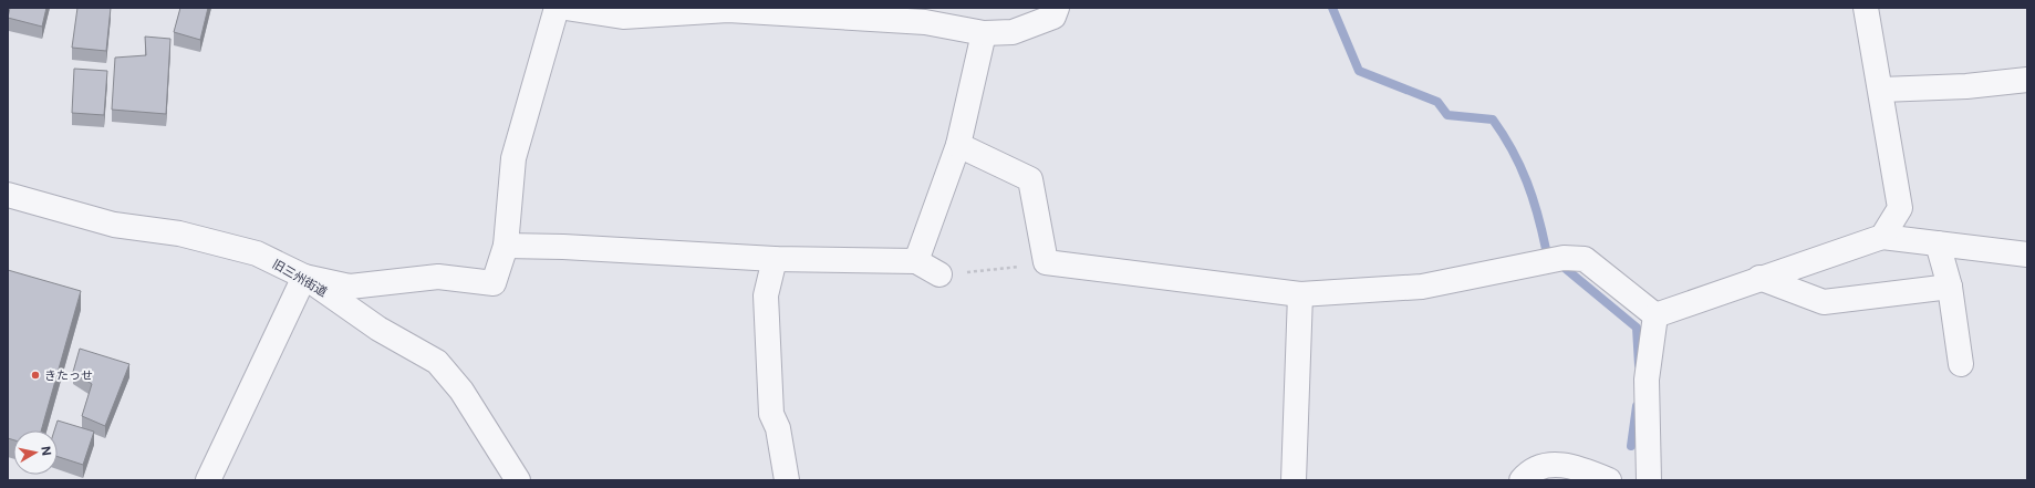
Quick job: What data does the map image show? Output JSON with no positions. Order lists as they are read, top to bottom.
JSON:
{
  "streets": {
    "street": ["旧三州街道"]
  },
  "places": ["きたっせ"],
  "north": "right"
}
